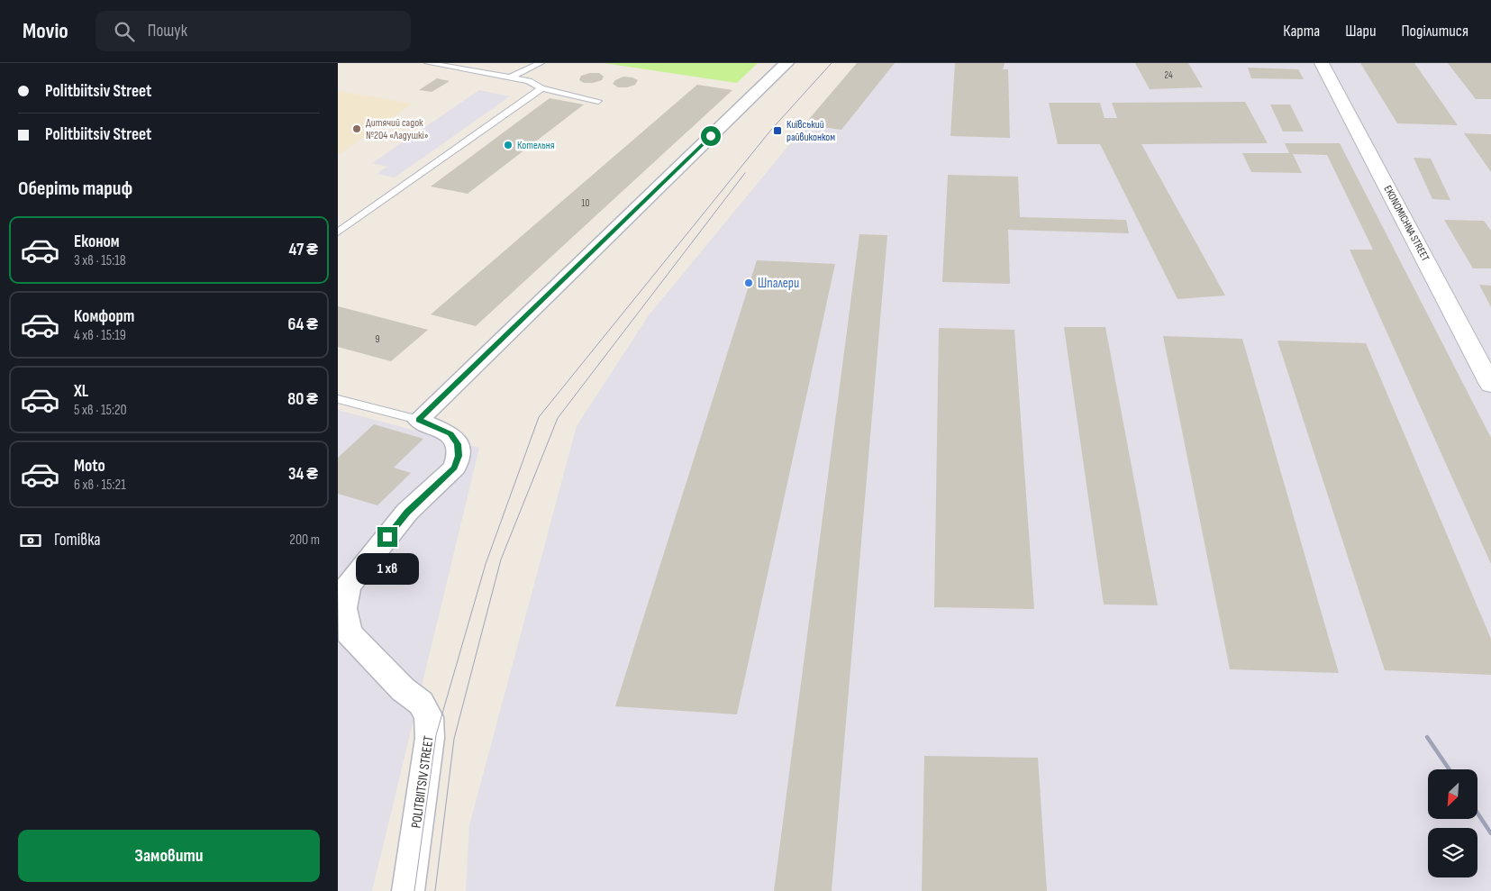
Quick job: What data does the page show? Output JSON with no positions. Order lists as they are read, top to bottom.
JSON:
{
  "streets": {
    "street": ["EKONOMICHNA STREET", "POLITBIITSIV STREET"]
  },
  "places": {
    "other": ["Дитячий садок №204 «Ладушкі»", "Котельня", "Шпалери"],
    "transit": ["Київський райвиконком"]
  },
  "house_numbers": ["24", "10", "9"],
  "north": "bottom left",
  "page": {
    "header": "Movio",
    "search": "Пошук",
    "nav": ["Карта", "Шари", "Поділитися"],
    "banner": ["Politbiitsiv Street", "Politbiitsiv Street"],
    "heading": "Оберіть тариф",
    "list": [
      {
        "name": "Економ",
        "note": "3 хв · 15:18",
        "value": "47 ₴"
      },
      {
        "name": "Комфорт",
        "note": "4 хв · 15:19",
        "value": "64 ₴"
      },
      {
        "name": "XL",
        "note": "5 хв · 15:20",
        "value": "80 ₴"
      },
      {
        "name": "Moto",
        "note": "6 хв · 15:21",
        "value": "34 ₴"
      }
    ],
    "pay": ["Готівка", "200 m"],
    "bubble": "1 хв",
    "buttons": "Замовити"
  }
}
